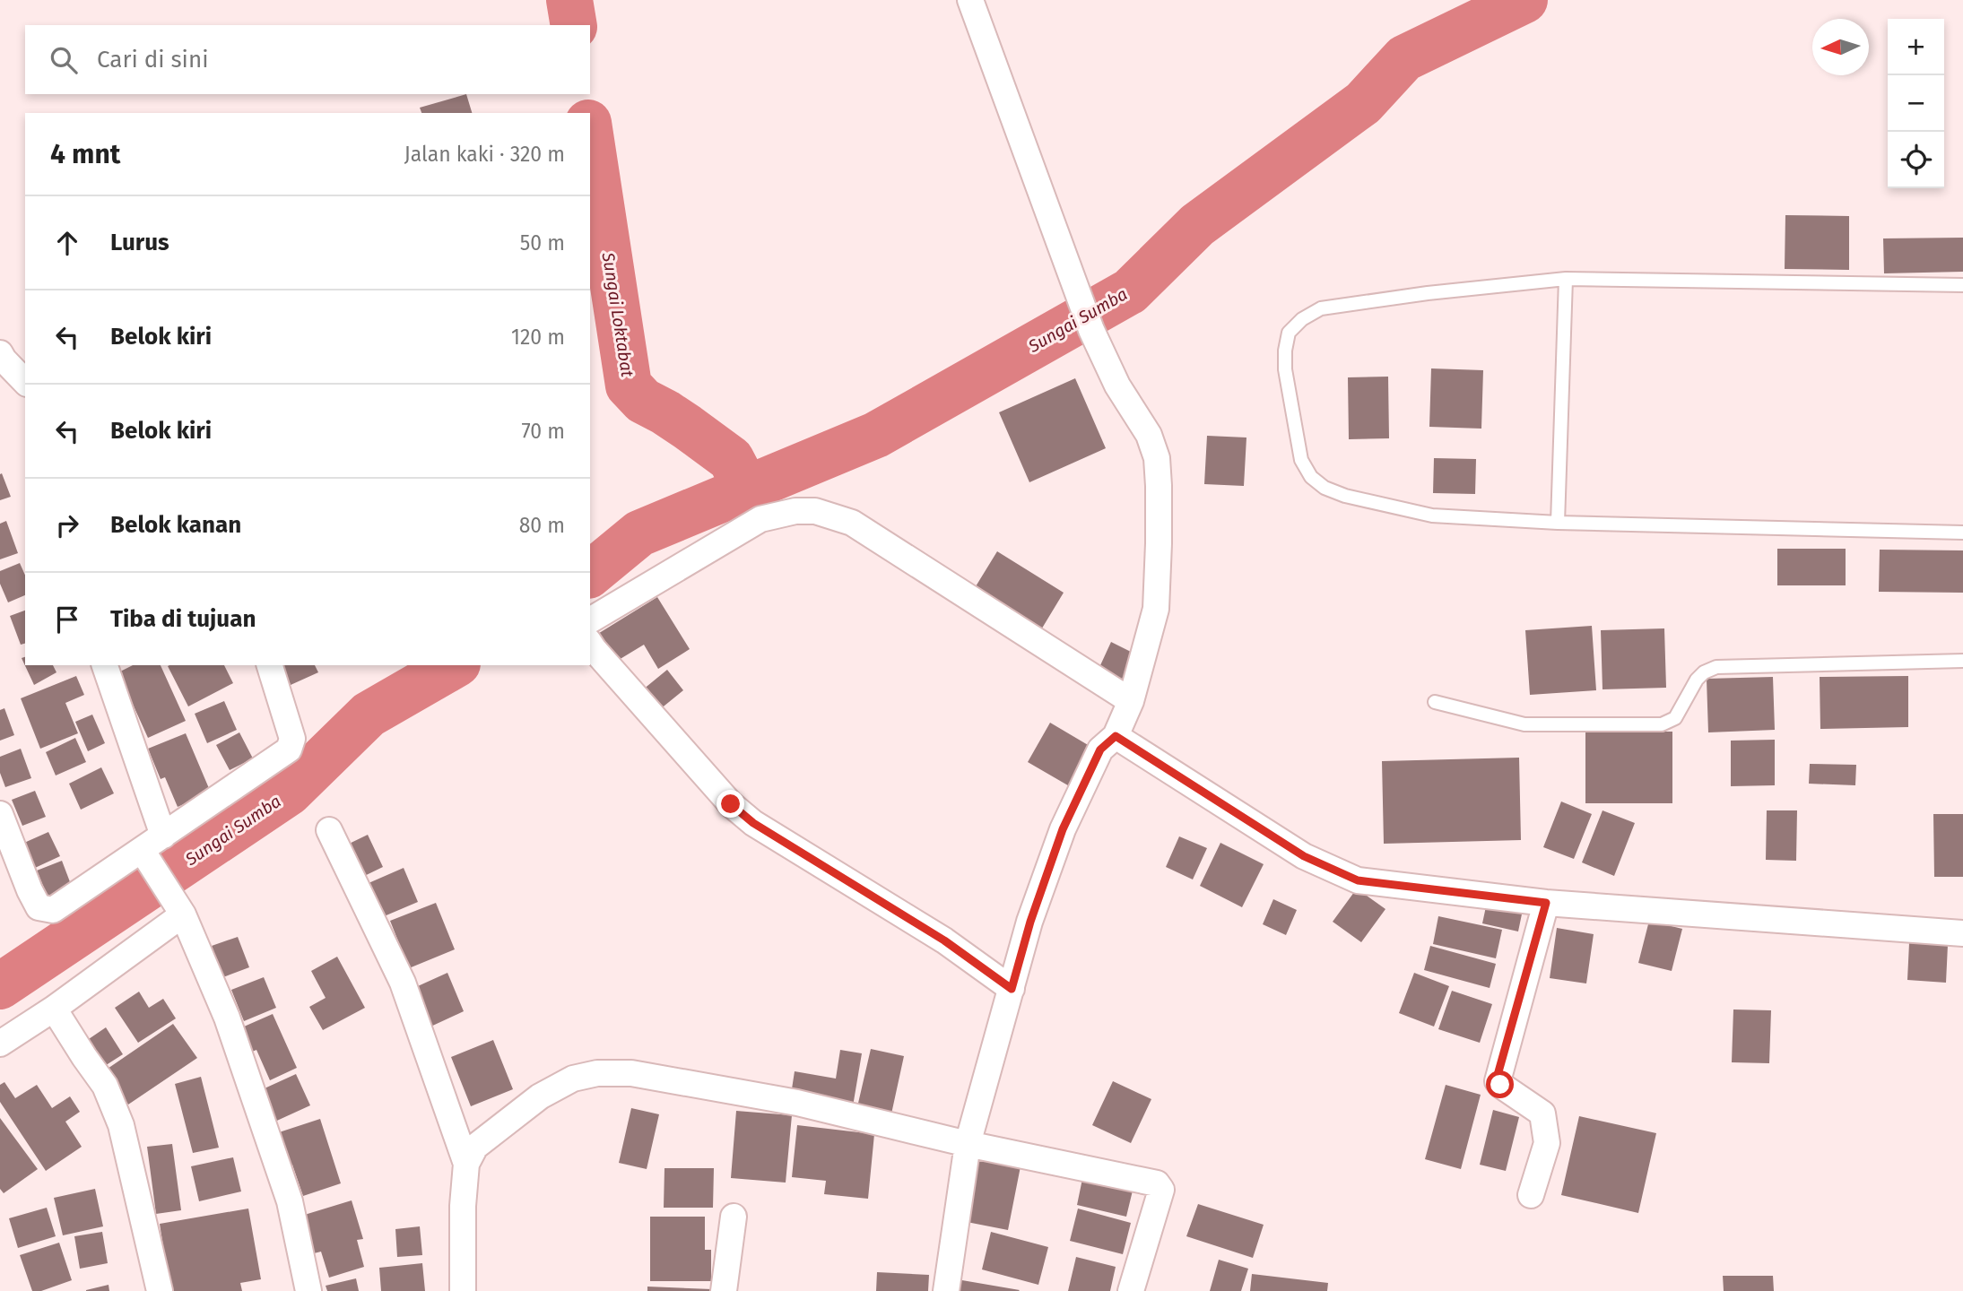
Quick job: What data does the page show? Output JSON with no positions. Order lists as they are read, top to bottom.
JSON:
{
  "water": ["Sungai Loktabat", "Sungai Sumba"],
  "north": "left",
  "page": {
    "map_buttons": ["+", "−"],
    "search": "Cari di sini",
    "heading": ["4 mnt", "Jalan kaki · 320 m"],
    "list": [
      ["Lurus", "50 m"],
      ["Belok kiri", "120 m"],
      ["Belok kiri", "70 m"],
      ["Belok kanan", "80 m"],
      "Tiba di tujuan"
    ]
  }
}
